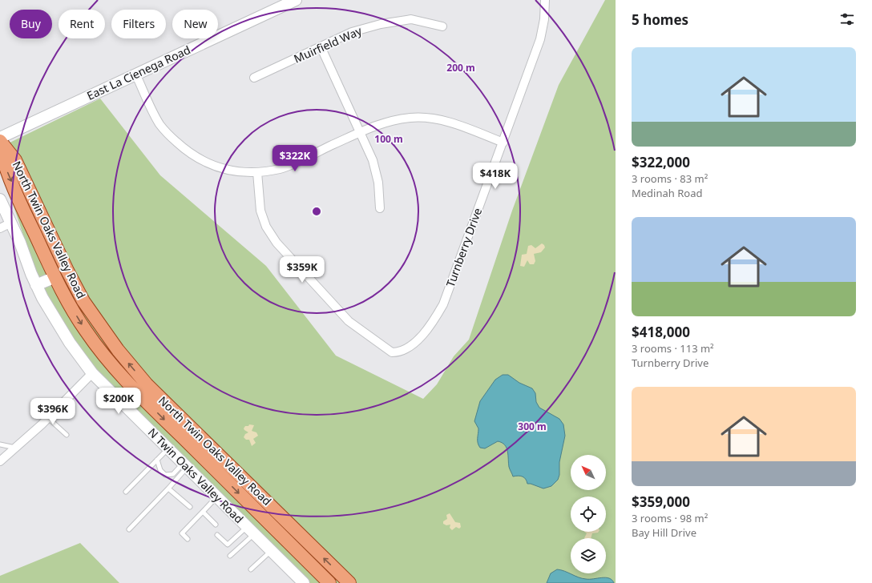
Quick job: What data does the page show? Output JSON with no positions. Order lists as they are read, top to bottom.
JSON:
{
  "streets": {
    "main road": ["North Twin Oaks Valley Road"],
    "street": [
      "Muirfield Way",
      "East La Cienega Road",
      "Turnberry Drive",
      "N Twin Oaks Valley Road"
    ]
  },
  "north": "top left",
  "page": {
    "heading": "5 homes",
    "chip": [
      "Buy",
      "Rent",
      "Filters",
      "New"
    ],
    "list": [
      {
        "name": "$322,000",
        "note": "3 rooms · 83 m² · Medinah Road"
      },
      {
        "name": "$418,000",
        "note": "3 rooms · 113 m² · Turnberry Drive"
      },
      {
        "name": "$359,000",
        "note": "3 rooms · 98 m² · Bay Hill Drive"
      }
    ],
    "price": [
      "$322K",
      "$418K",
      "$359K",
      "$200K",
      "$396K"
    ]
  },
  "rings": ["200 m", "100 m", "300 m"]
}
